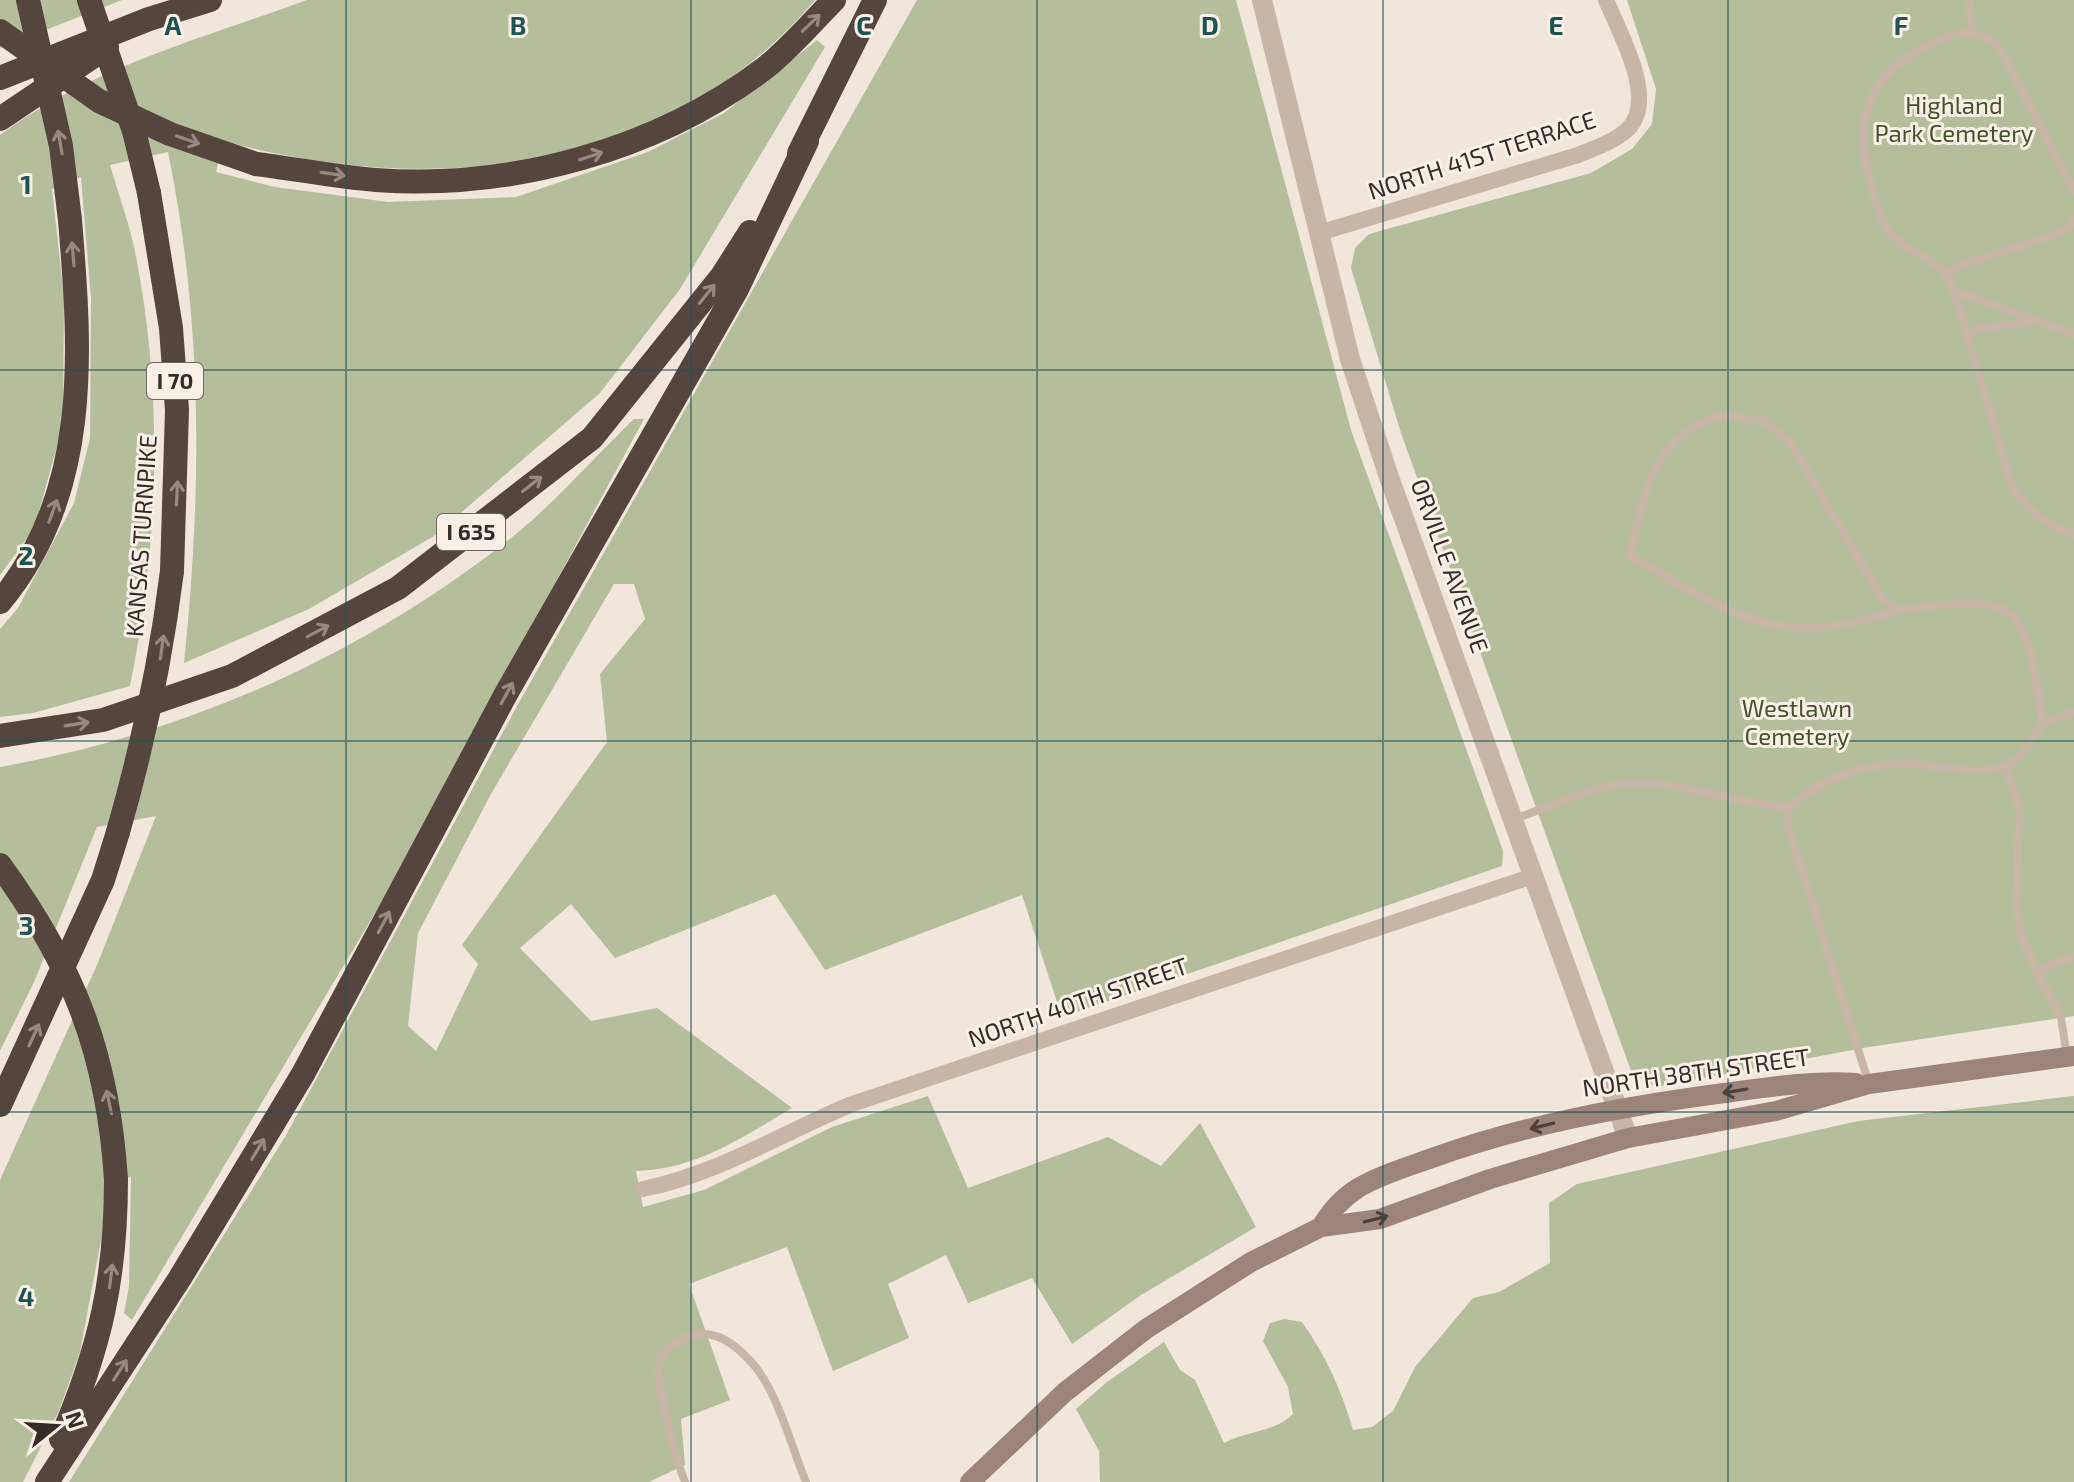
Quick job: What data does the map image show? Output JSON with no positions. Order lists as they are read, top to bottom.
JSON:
{
  "streets": {
    "highway": ["I 70", "I 635", "KANSAS TURNPIKE"],
    "main road": ["NORTH 38TH STREET"],
    "street": ["NORTH 41ST TERRACE", "ORVILLE AVENUE", "NORTH 40TH STREET"]
  },
  "crossings": [
    ["NORTH 41ST TERRACE", "ORVILLE AVENUE"],
    ["ORVILLE AVENUE", "NORTH 40TH STREET"],
    ["ORVILLE AVENUE", "NORTH 38TH STREET"]
  ],
  "parks": ["Highland Park Cemetery", "Westlawn Cemetery"],
  "north": "right",
  "grid": {
    "columns": [
      "A",
      "B",
      "C",
      "D",
      "E",
      "F"
    ],
    "rows": [
      "1",
      "2",
      "3",
      "4"
    ]
  }
}
